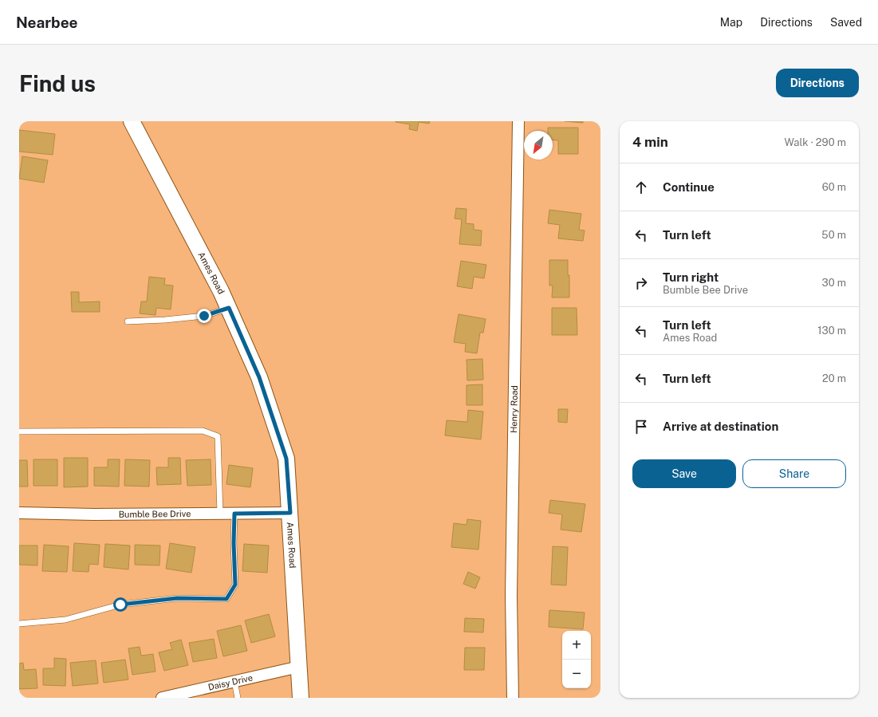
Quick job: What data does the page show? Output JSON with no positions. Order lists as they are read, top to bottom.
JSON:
{
  "streets": {
    "street": [
      "Ames Road",
      "Henry Road",
      "Bumble Bee Drive",
      "Daisy Drive"
    ]
  },
  "crossings": [
    ["Ames Road", "Bumble Bee Drive"],
    ["Ames Road", "Daisy Drive"]
  ],
  "north": "bottom left",
  "page": {
    "header": "Nearbee",
    "nav": ["Map", "Directions", "Saved"],
    "buttons": [
      "Directions",
      ["Save", "Share"]
    ],
    "title": "Find us",
    "heading": ["4 min", "Walk · 290 m"],
    "list": [
      ["Continue", "60 m"],
      ["Turn left", "50 m"],
      ["Turn right", "Bumble Bee Drive", "30 m"],
      ["Turn left", "Ames Road", "130 m"],
      ["Turn left", "20 m"],
      "Arrive at destination"
    ],
    "map_buttons": ["+", "−"]
  }
}
